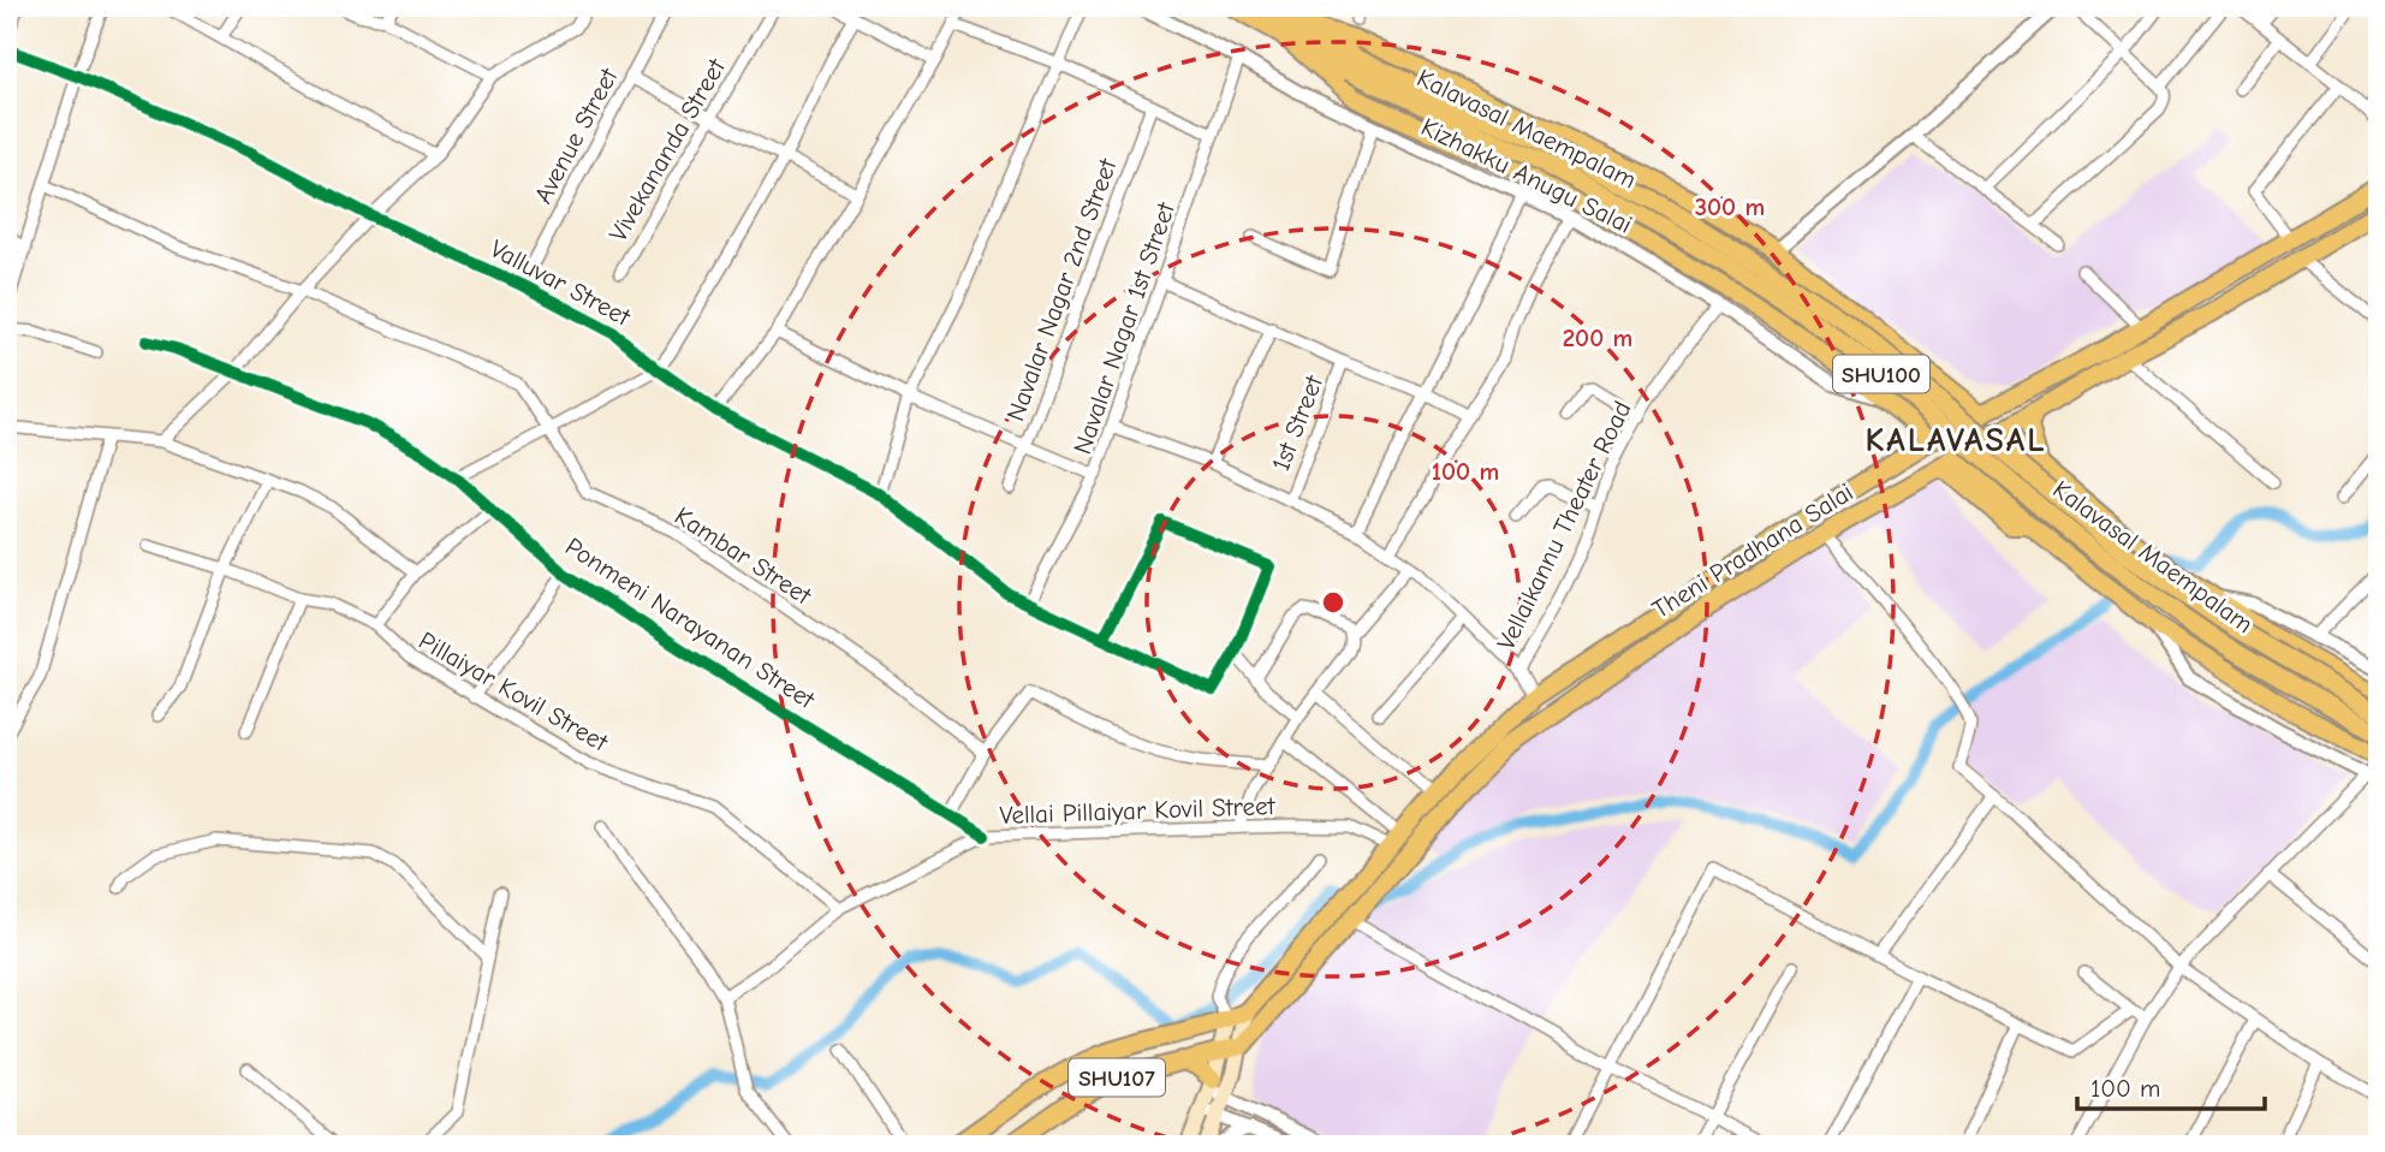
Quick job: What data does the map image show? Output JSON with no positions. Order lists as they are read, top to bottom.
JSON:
{
  "streets": {
    "main road": [
      "Kalavasal Maempalam",
      "SHU100",
      "Theni Pradhana Salai",
      "SHU107"
    ],
    "street": [
      "Avenue Street",
      "Vivekananda Street",
      "Kizhakku Anugu Salai",
      "Valluvar Street",
      "Navalar Nagar 2nd Street",
      "Navalar Nagar 1st Street",
      "1st Street",
      "Vellaikannu Theater Road",
      "Kambar Street",
      "Ponmeni Narayanan Street",
      "Pillaiyar Kovil Street",
      "Vellai Pillaiyar Kovil Street"
    ]
  },
  "crossings": [
    ["Kalavasal Maempalam", "SHU100"],
    ["Avenue Street", "Valluvar Street"],
    ["Kizhakku Anugu Salai", "Navalar Nagar 1st Street"],
    ["Kizhakku Anugu Salai", "Vellaikannu Theater Road"],
    ["Valluvar Street", "Navalar Nagar 1st Street"],
    ["Navalar Nagar 1st Street", "Vellaikannu Theater Road"],
    ["1st Street", "Vellaikannu Theater Road"],
    ["Theni Pradhana Salai", "Vellai Pillaiyar Kovil Street"],
    ["Theni Pradhana Salai", "SHU107"],
    ["Ponmeni Narayanan Street", "Vellai Pillaiyar Kovil Street"],
    ["Pillaiyar Kovil Street", "Vellai Pillaiyar Kovil Street"]
  ],
  "districts": ["KALAVASAL"],
  "scale_bar": "100 m",
  "rings": ["300 m", "200 m", "100 m"]
}
